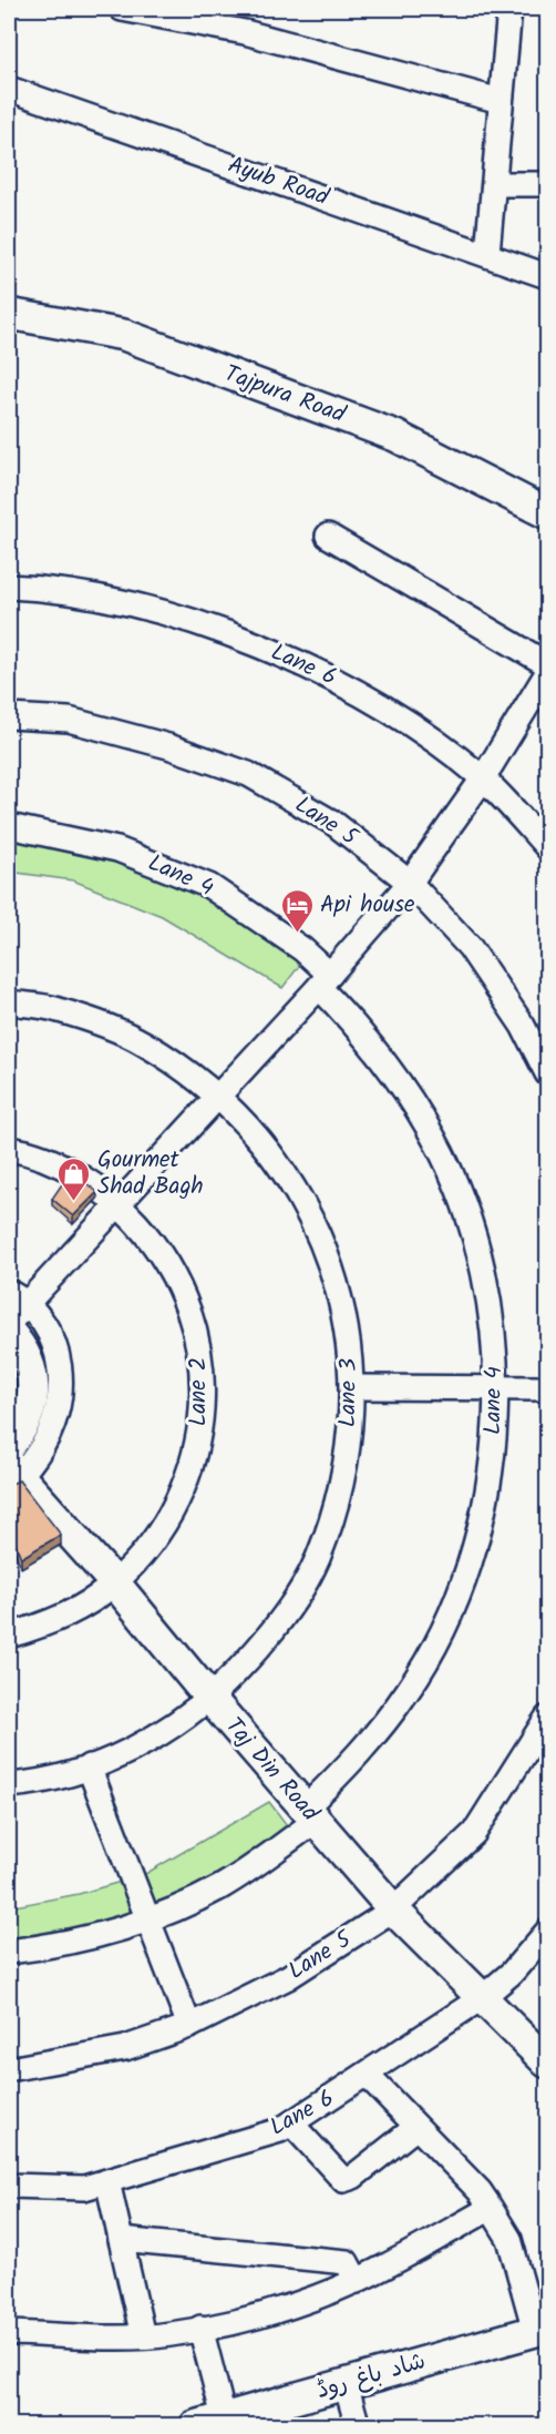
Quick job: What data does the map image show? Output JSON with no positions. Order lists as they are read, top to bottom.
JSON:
{
  "streets": {
    "main road": ["Tajpura Road", "Taj Din Road", "شاد باغ روڈ"],
    "street": [
      "Ayub Road",
      "Lane 6",
      "Lane 5",
      "Lane 4",
      "Lane 2",
      "Lane 3"
    ]
  },
  "crossings": [
    ["Lane 6", "Taj Din Road"],
    ["Lane 5", "Taj Din Road"],
    ["Lane 4", "Taj Din Road"],
    ["Lane 2", "Taj Din Road"],
    ["Lane 3", "Taj Din Road"]
  ],
  "places": {
    "hotel": ["Api house"],
    "shop": ["Gourmet Shad Bagh"]
  }
}
